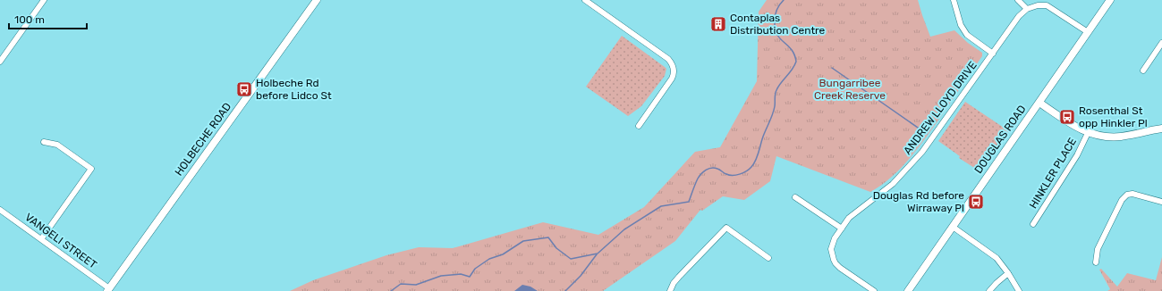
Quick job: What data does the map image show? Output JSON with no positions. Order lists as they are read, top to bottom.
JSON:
{
  "streets": {
    "street": [
      "ANDREW LLOYD DRIVE",
      "HOLBECHE ROAD",
      "DOUGLAS ROAD",
      "HINKLER PLACE",
      "VANGELI STREET"
    ]
  },
  "crossings": [
    ["HOLBECHE ROAD", "VANGELI STREET"]
  ],
  "parks": ["Bungarribee Creek Reserve"],
  "places": {
    "building": ["Contaplas Distribution Centre"],
    "bus stop": ["Holbeche Rd before Lidco St", "Rosenthal St opp Hinkler Pl", "Douglas Rd before Wirraway Pl"]
  },
  "scale_bar": "100 m"
}
